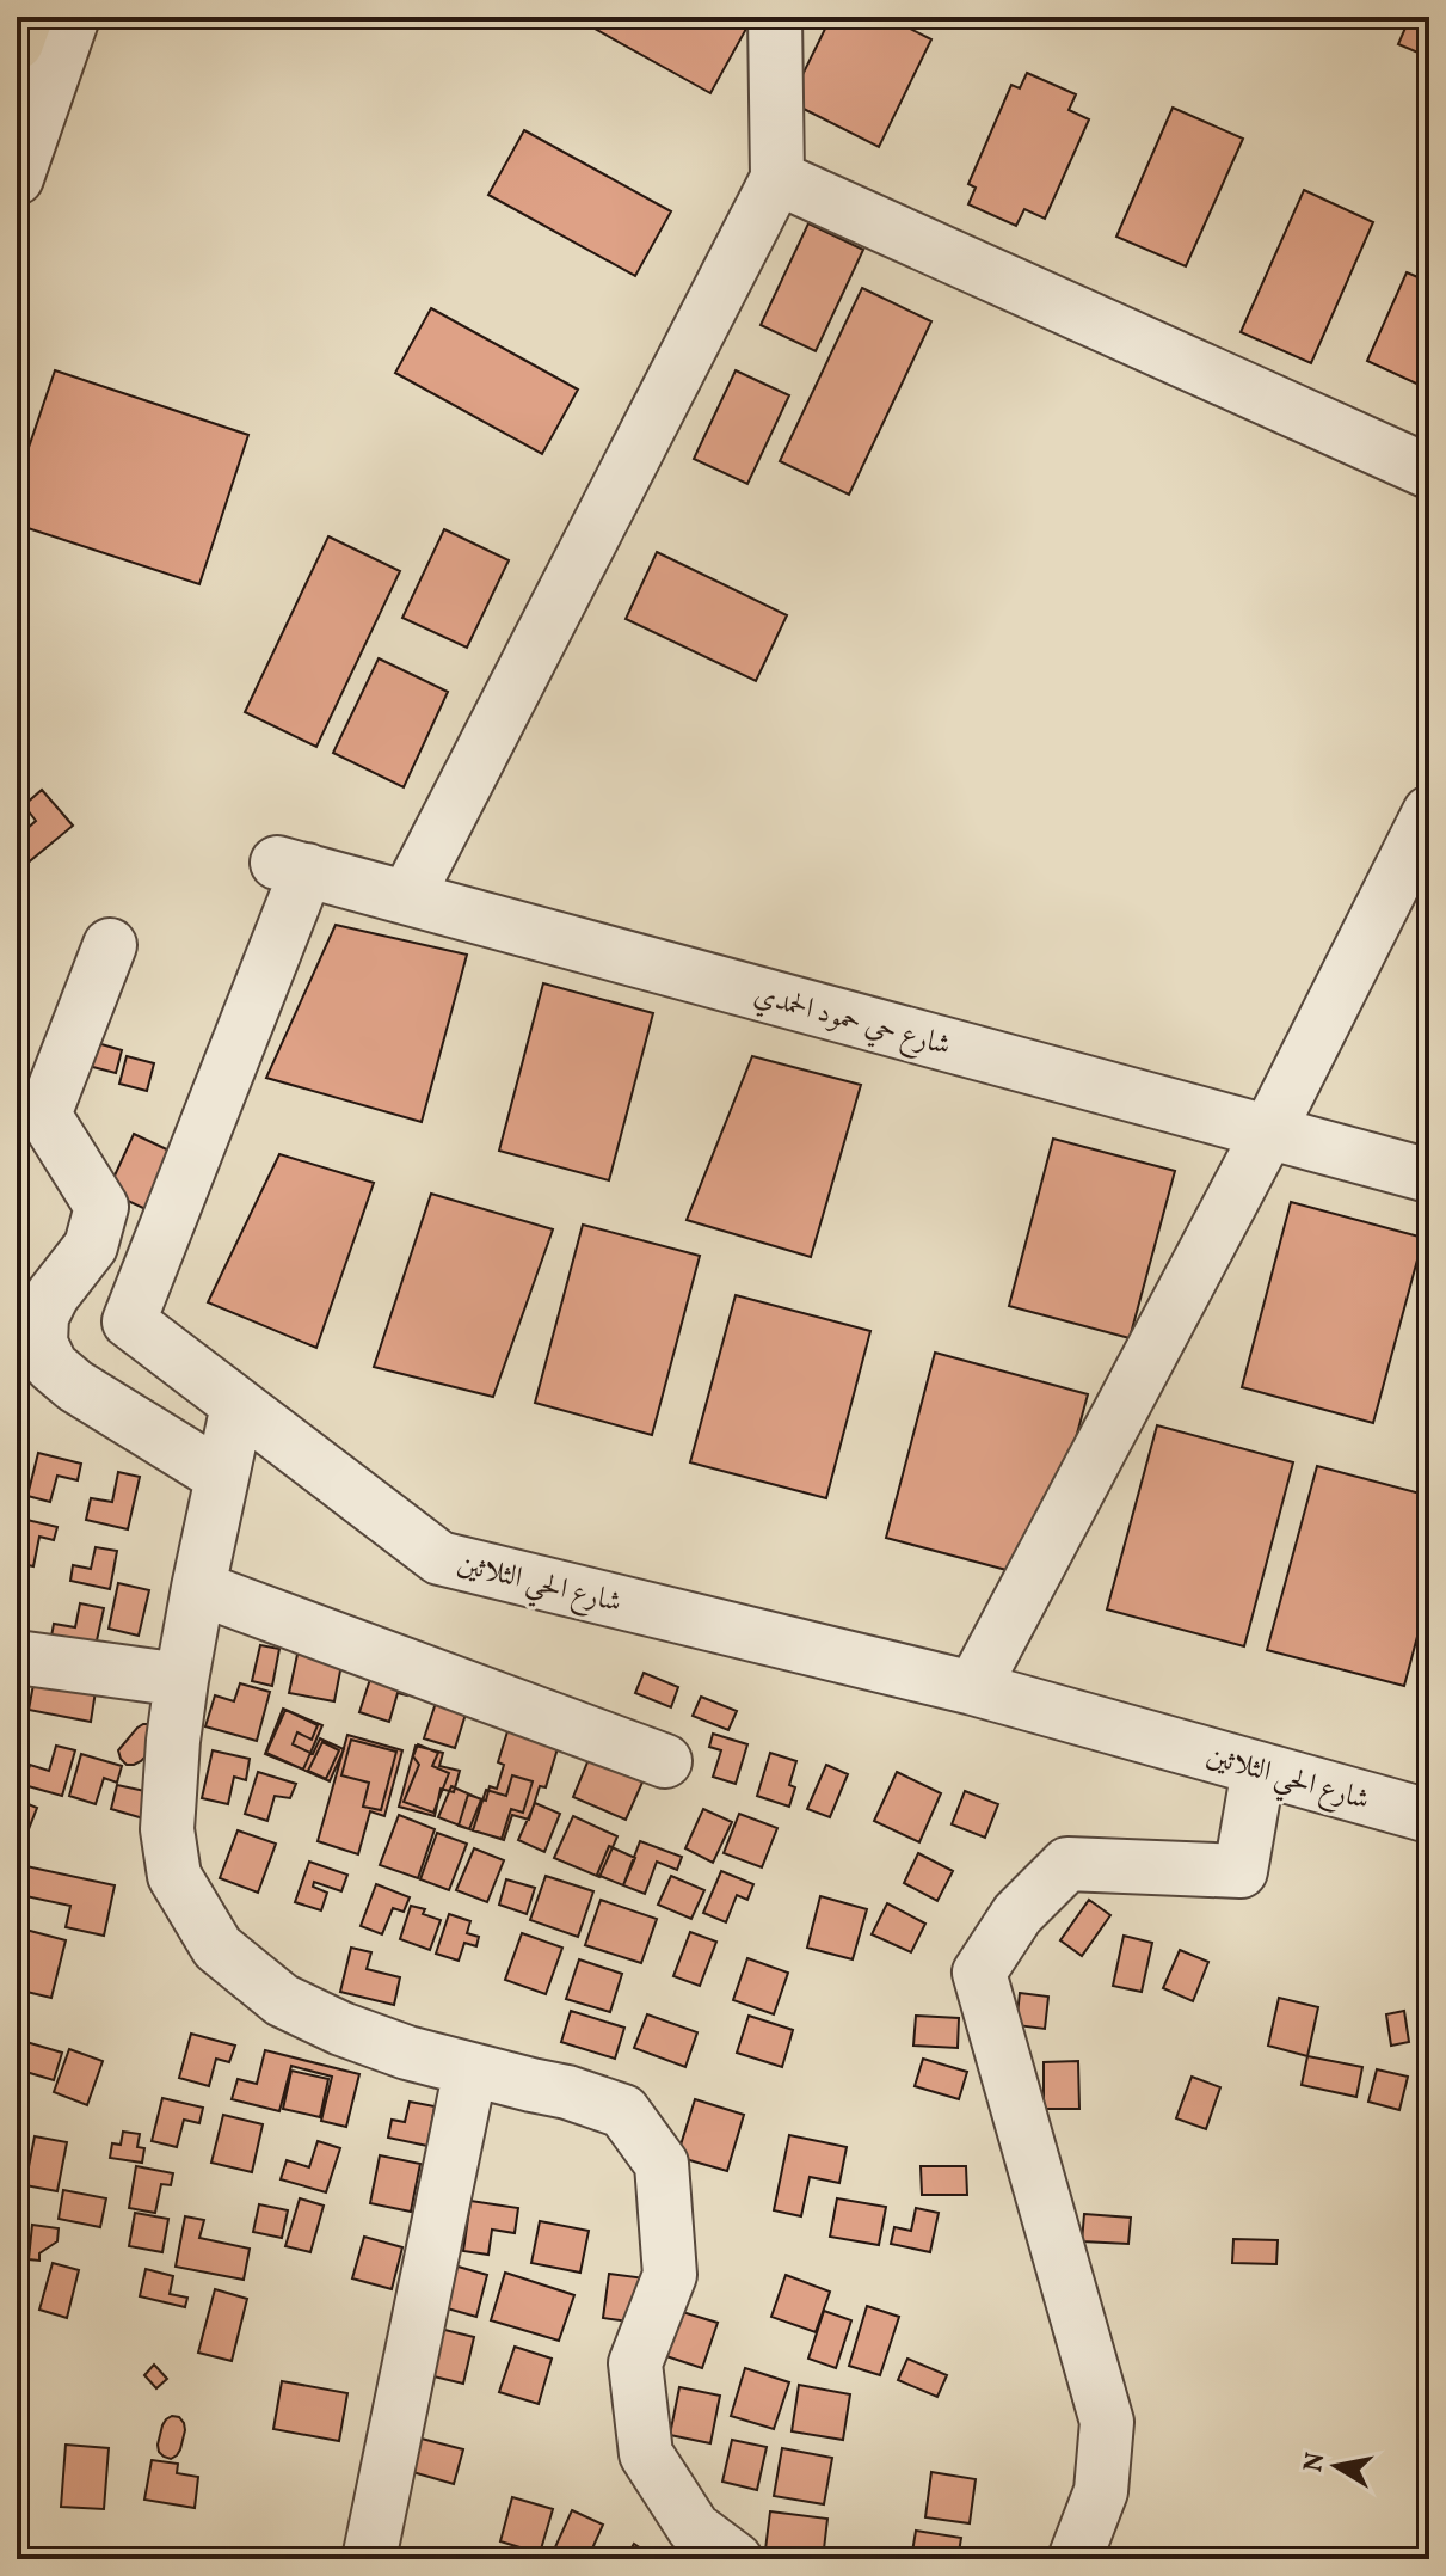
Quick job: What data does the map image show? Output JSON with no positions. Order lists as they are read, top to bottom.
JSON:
{
  "streets": {
    "street": ["شارع حي حمود الحمدي", "شارع الحي الثلاثين"]
  },
  "crossings": [
    ["شارع حي حمود الحمدي", "شارع الحي الثلاثين"]
  ],
  "north": "left"
}
